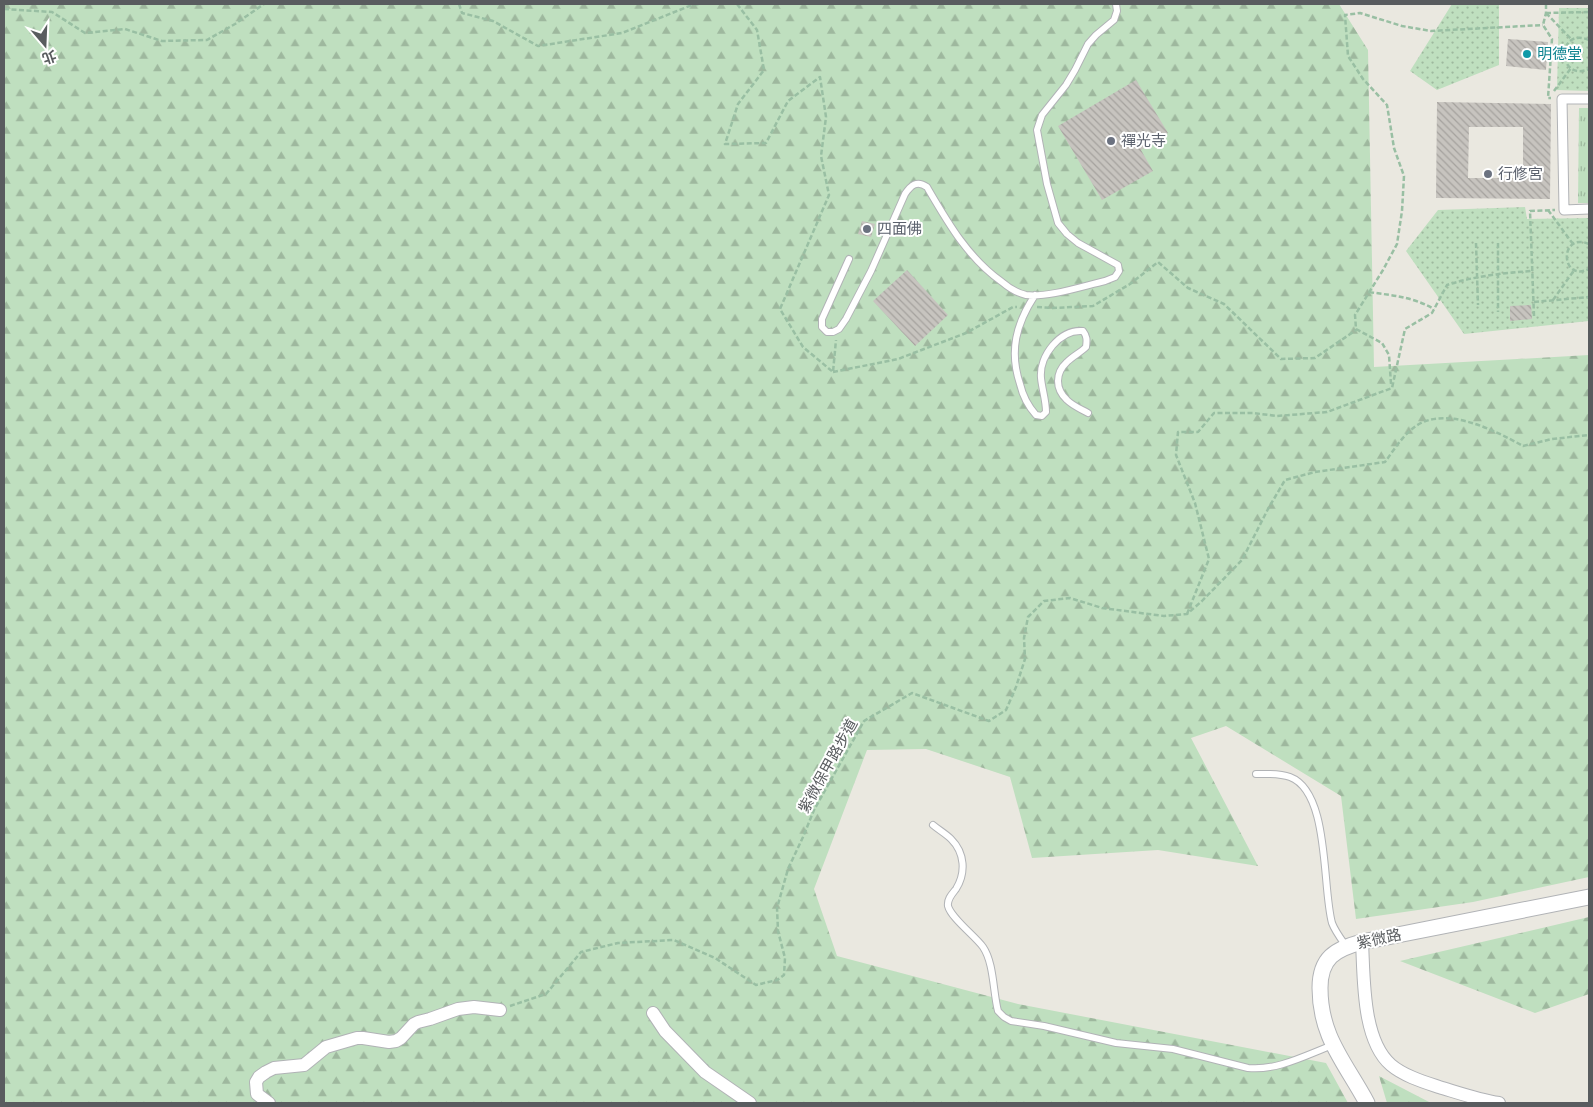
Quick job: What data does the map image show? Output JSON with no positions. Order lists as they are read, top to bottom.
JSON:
{
  "streets": {
    "street": ["紫微路"],
    "path": ["紫微保甲路步道"]
  },
  "places": [
    "明德堂",
    "禪光寺",
    "行修宮",
    "四面佛"
  ],
  "north": "bottom"
}
